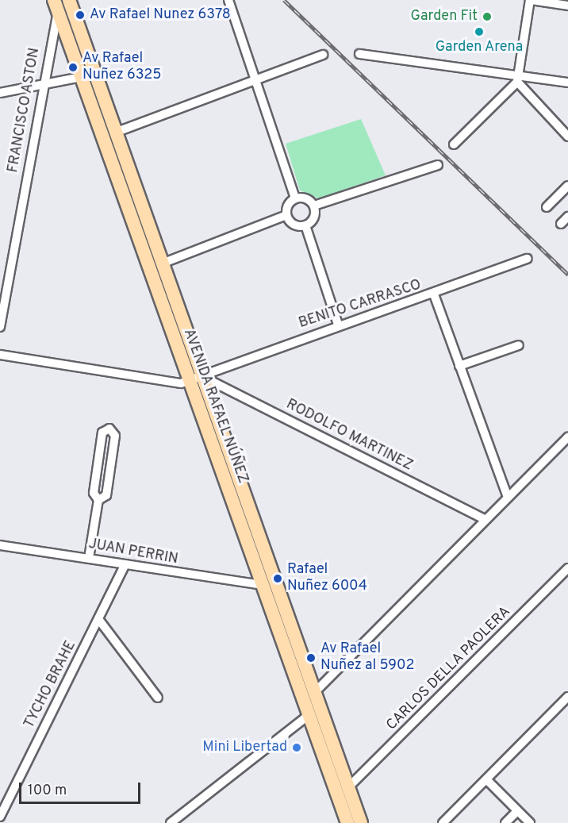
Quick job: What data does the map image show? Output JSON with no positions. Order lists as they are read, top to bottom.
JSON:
{
  "streets": {
    "main road": ["AVENIDA RAFAEL NÚÑEZ"],
    "street": [
      "FRANCISCO ASTON",
      "BENITO CARRASCO",
      "RODOLFO MARTINEZ",
      "JUAN PERRIN",
      "CARLOS DELLA PAOLERA",
      "TYCHO BRAHE"
    ]
  },
  "crossings": [
    ["FRANCISCO ASTON", "AVENIDA RAFAEL NÚÑEZ"],
    ["BENITO CARRASCO", "AVENIDA RAFAEL NÚÑEZ"],
    ["BENITO CARRASCO", "RODOLFO MARTINEZ"],
    ["AVENIDA RAFAEL NÚÑEZ", "RODOLFO MARTINEZ"],
    ["AVENIDA RAFAEL NÚÑEZ", "JUAN PERRIN"],
    ["AVENIDA RAFAEL NÚÑEZ", "CARLOS DELLA PAOLERA"],
    ["JUAN PERRIN", "TYCHO BRAHE"]
  ],
  "places": [
    "Av Rafael Nunez 6378",
    "Garden Fit",
    "Garden Arena",
    "Av Rafael Nuñez 6325",
    "Rafael Nuñez 6004",
    "Av Rafael Nuñez al 5902",
    "Mini Libertad"
  ],
  "scale_bar": "100 m"
}
